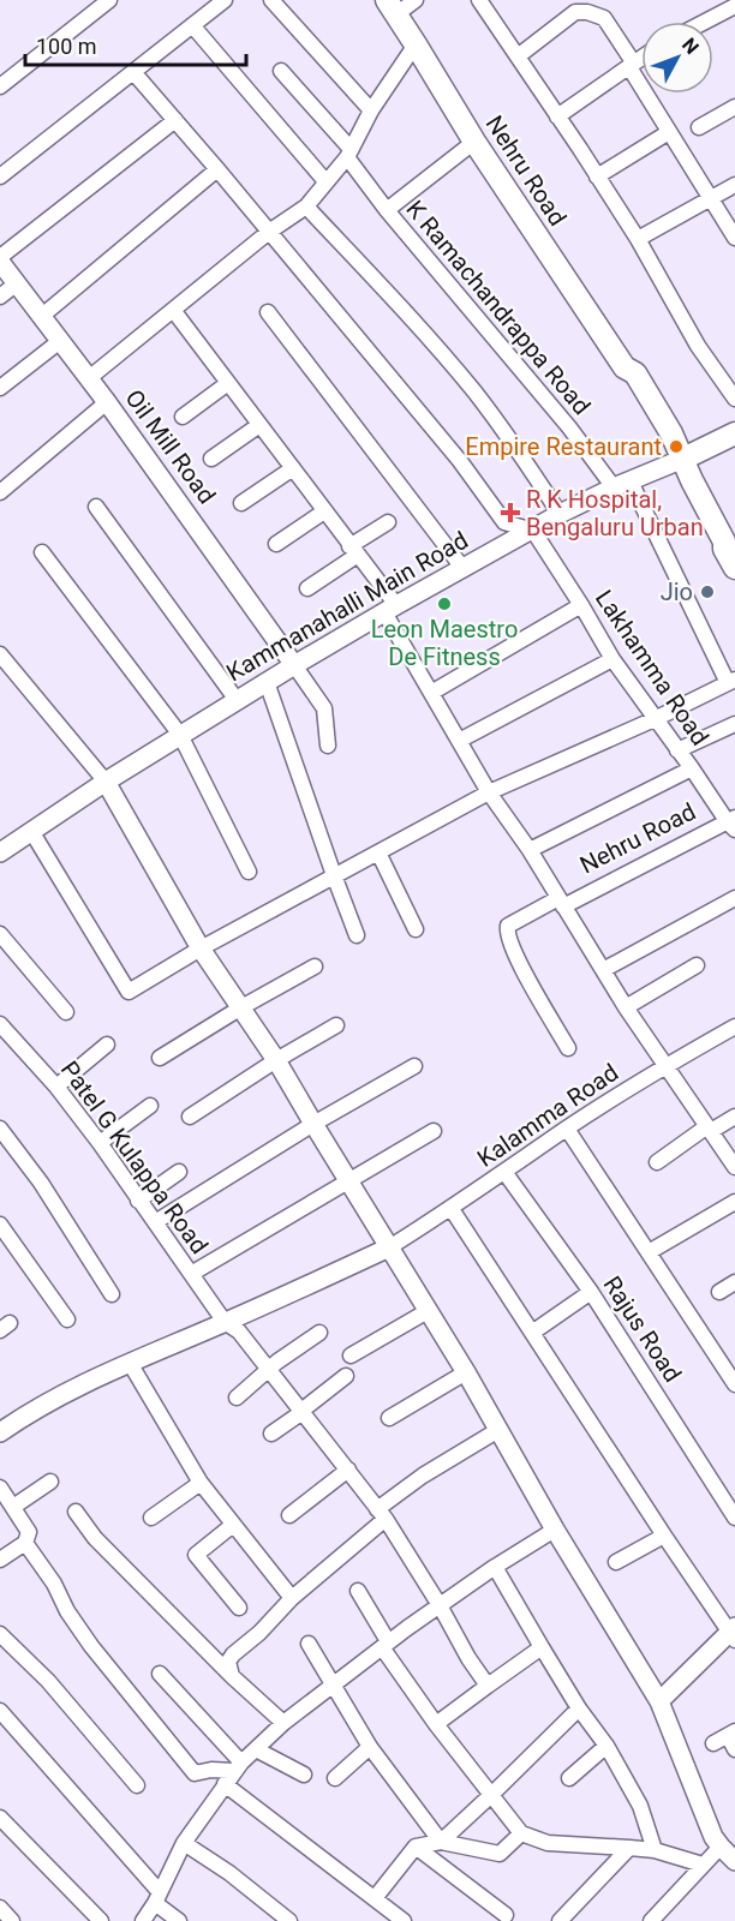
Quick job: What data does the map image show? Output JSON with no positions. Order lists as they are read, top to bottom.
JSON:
{
  "streets": {
    "main road": ["Nehru Road", "Kammanahalli Main Road"],
    "street": [
      "K Ramachandrappa Road",
      "Oil Mill Road",
      "Lakhamma Road",
      "Kalamma Road",
      "Patel G Kulappa Road",
      "Rajus Road"
    ]
  },
  "crossings": [
    ["Nehru Road", "Kammanahalli Main Road"],
    ["Nehru Road", "Lakhamma Road"],
    ["K Ramachandrappa Road", "Kammanahalli Main Road"],
    ["Oil Mill Road", "Kammanahalli Main Road"],
    ["Kammanahalli Main Road", "Lakhamma Road"],
    ["Kalamma Road", "Rajus Road"]
  ],
  "places": {
    "other": ["Empire Restaurant", "Jio", "Leon Maestro De Fitness"],
    "health": ["R K Hospital, Bengaluru Urban"]
  },
  "scale_bar": "100 m",
  "north": "top right"
}
